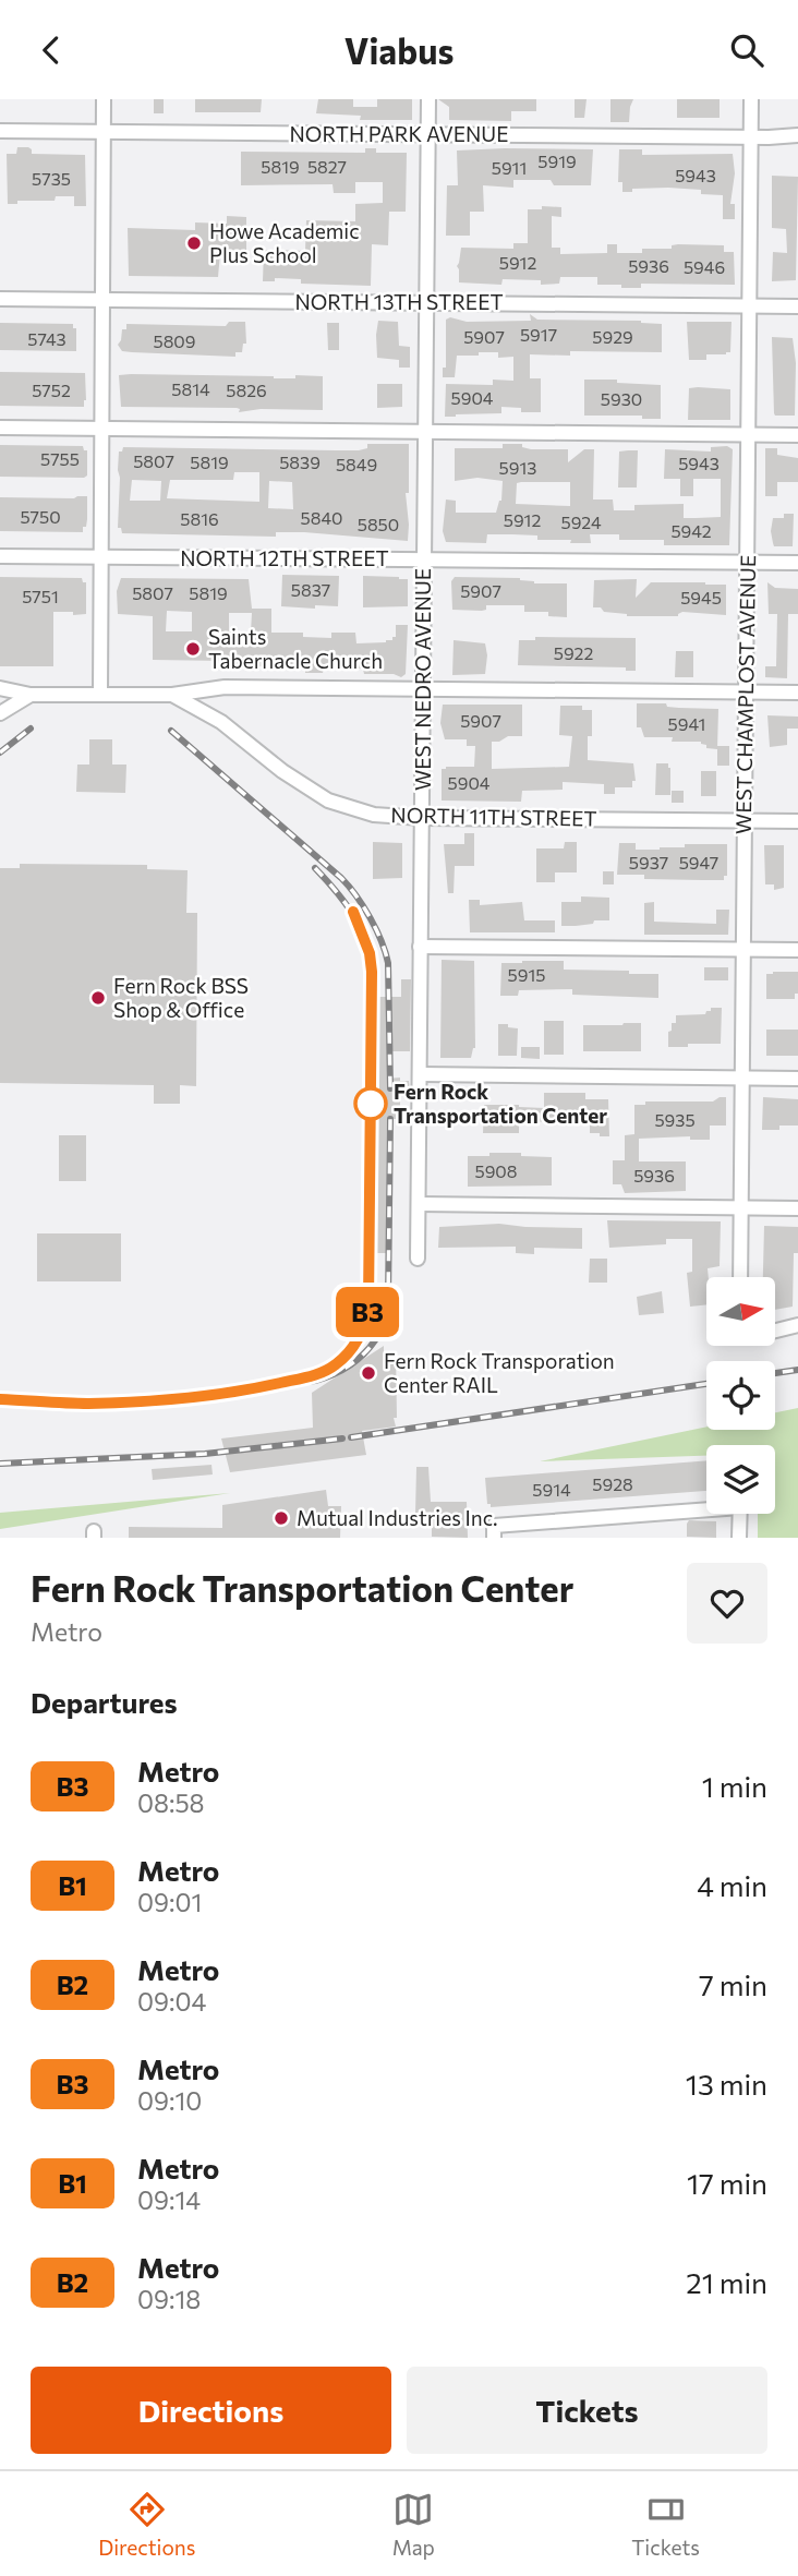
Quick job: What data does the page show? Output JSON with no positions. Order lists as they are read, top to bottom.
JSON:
{
  "streets": {
    "street": [
      "NORTH PARK AVENUE",
      "NORTH 13TH STREET",
      "NORTH 12TH STREET",
      "WEST NEDRO AVENUE",
      "WEST CHAMPLOST AVENUE",
      "NORTH 11TH STREET"
    ]
  },
  "crossings": [
    ["NORTH PARK AVENUE", "WEST NEDRO AVENUE"],
    ["NORTH PARK AVENUE", "WEST CHAMPLOST AVENUE"],
    ["NORTH 13TH STREET", "WEST NEDRO AVENUE"],
    ["NORTH 13TH STREET", "WEST CHAMPLOST AVENUE"],
    ["NORTH 12TH STREET", "WEST NEDRO AVENUE"],
    ["NORTH 12TH STREET", "WEST CHAMPLOST AVENUE"],
    ["WEST NEDRO AVENUE", "NORTH 11TH STREET"],
    ["WEST CHAMPLOST AVENUE", "NORTH 11TH STREET"]
  ],
  "places": [
    "Howe Academic Plus School",
    "Saints Tabernacle Church",
    "Fern Rock BSS Shop & Office",
    "Fern Rock Transportation Center",
    "Fern Rock Transporation Center RAIL",
    "Mutual Industries Inc."
  ],
  "lines": ["metro line B3"],
  "house_numbers": [
    "5919",
    "5819",
    "5827",
    "5911",
    "5943",
    "5735",
    "5912",
    "5936",
    "5946",
    "5917",
    "5907",
    "5929",
    "5743",
    "5809",
    "5814",
    "5752",
    "5826",
    "5904",
    "5930",
    "5755",
    "5807",
    "5819",
    "5839",
    "5943",
    "5849",
    "5913",
    "5750",
    "5840",
    "5816",
    "5912",
    "5924",
    "5850",
    "5942",
    "5837",
    "5907",
    "5807",
    "5819",
    "5751",
    "5945",
    "5922",
    "5907",
    "5941",
    "5904",
    "5937",
    "5947",
    "5915",
    "5935",
    "5908",
    "5936",
    "5928",
    "5914"
  ],
  "north": "right",
  "page": {
    "header": "Viabus",
    "on_map": "B3",
    "heading": [
      ["Fern Rock Transportation Center", "Metro"],
      "Departures"
    ],
    "list": [
      {
        "mark": "B3",
        "name": "Metro",
        "note": "08:58",
        "value": "1 min"
      },
      {
        "mark": "B1",
        "name": "Metro",
        "note": "09:01",
        "value": "4 min"
      },
      {
        "mark": "B2",
        "name": "Metro",
        "note": "09:04",
        "value": "7 min"
      },
      {
        "mark": "B3",
        "name": "Metro",
        "note": "09:10",
        "value": "13 min"
      },
      {
        "mark": "B1",
        "name": "Metro",
        "note": "09:14",
        "value": "17 min"
      },
      {
        "mark": "B2",
        "name": "Metro",
        "note": "09:18",
        "value": "21 min"
      }
    ],
    "buttons": ["Directions", "Tickets"],
    "tabs": ["Directions", "Map", "Tickets"]
  }
}
